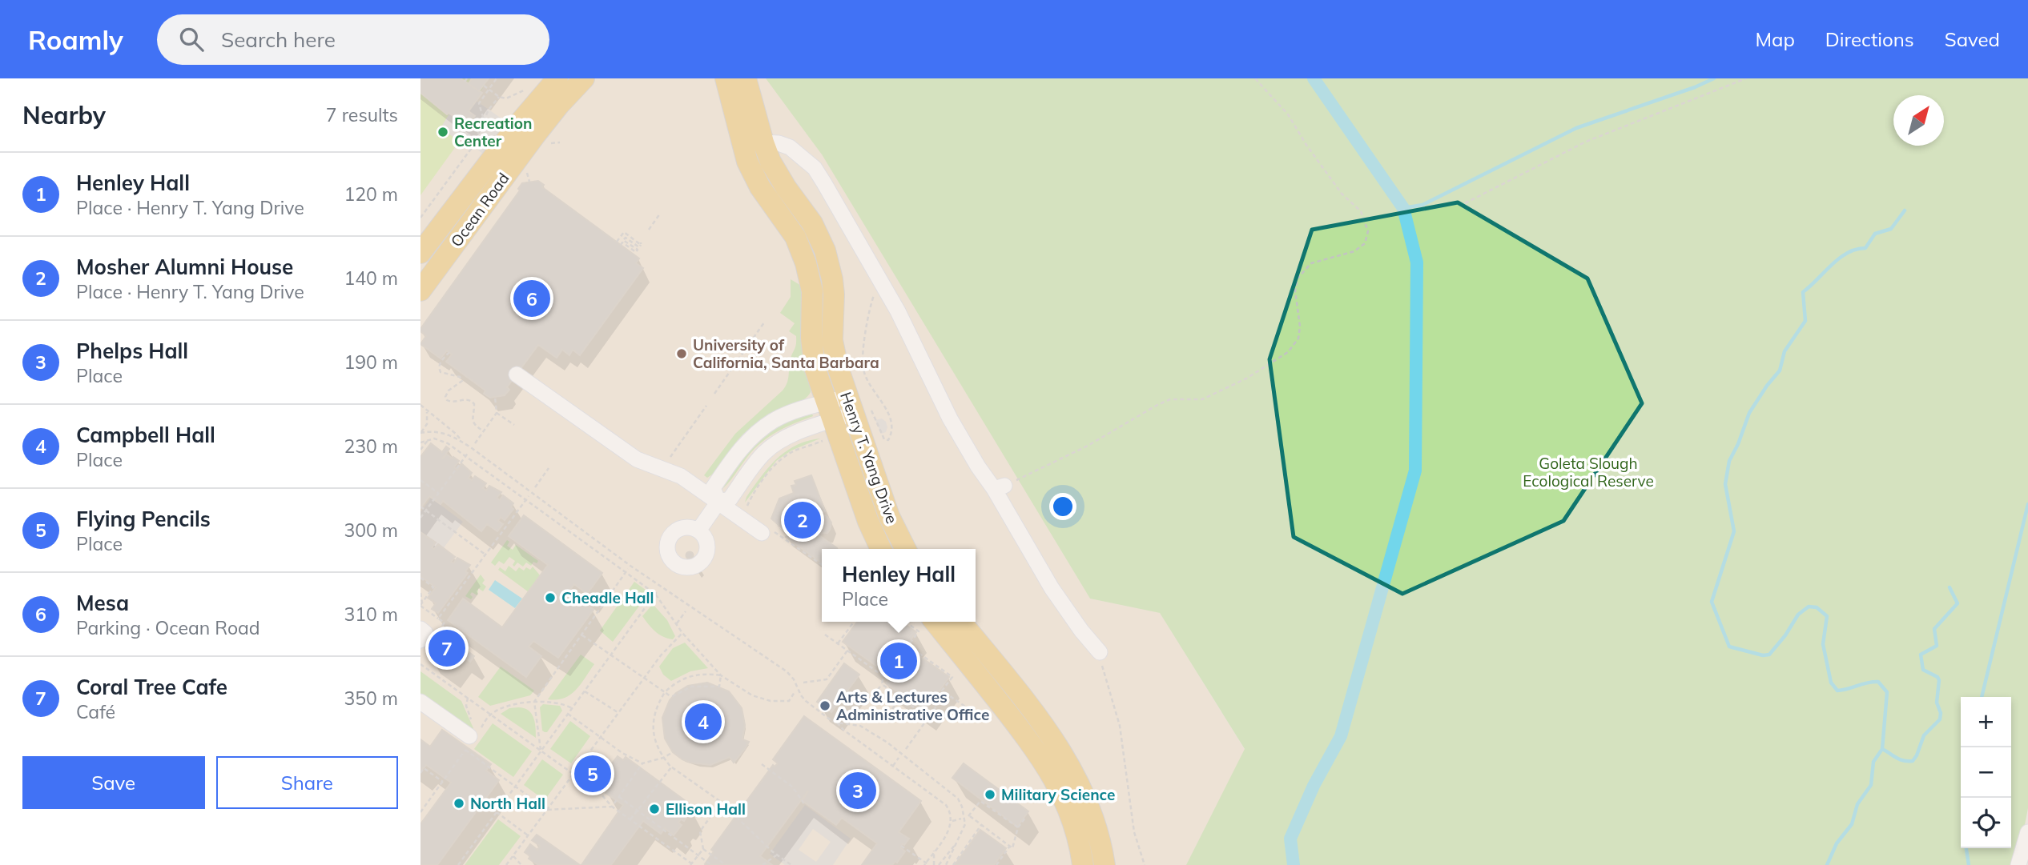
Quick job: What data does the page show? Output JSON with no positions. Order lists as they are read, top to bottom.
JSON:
{
  "streets": {
    "main road": ["Ocean Road", "Henry T. Yang Drive"]
  },
  "parks": ["Goleta Slough Ecological Reserve"],
  "places": [
    "Recreation Center",
    "University of California, Santa Barbara",
    "Cheadle Hall",
    "Arts & Lectures Administrative Office",
    "Military Science",
    "North Hall",
    "Ellison Hall"
  ],
  "north": "top right",
  "page": {
    "header": "Roamly",
    "search": "Search here",
    "nav": ["Map", "Directions", "Saved"],
    "heading": ["Nearby", "7 results"],
    "list": [
      {
        "mark": "1",
        "name": "Henley Hall",
        "note": "Place · Henry T. Yang Drive",
        "value": "120 m"
      },
      {
        "mark": "2",
        "name": "Mosher Alumni House",
        "note": "Place · Henry T. Yang Drive",
        "value": "140 m"
      },
      {
        "mark": "3",
        "name": "Phelps Hall",
        "note": "Place",
        "value": "190 m"
      },
      {
        "mark": "4",
        "name": "Campbell Hall",
        "note": "Place",
        "value": "230 m"
      },
      {
        "mark": "5",
        "name": "Flying Pencils",
        "note": "Place",
        "value": "300 m"
      },
      {
        "mark": "6",
        "name": "Mesa",
        "note": "Parking · Ocean Road",
        "value": "310 m"
      },
      {
        "mark": "7",
        "name": "Coral Tree Cafe",
        "note": "Café",
        "value": "350 m"
      }
    ],
    "pins": [
      "6",
      "2",
      "7",
      "1",
      "4",
      "5",
      "3"
    ],
    "popup": ["Henley Hall", "Place"],
    "map_buttons": ["+", "−"],
    "buttons": ["Save", "Share"]
  }
}
